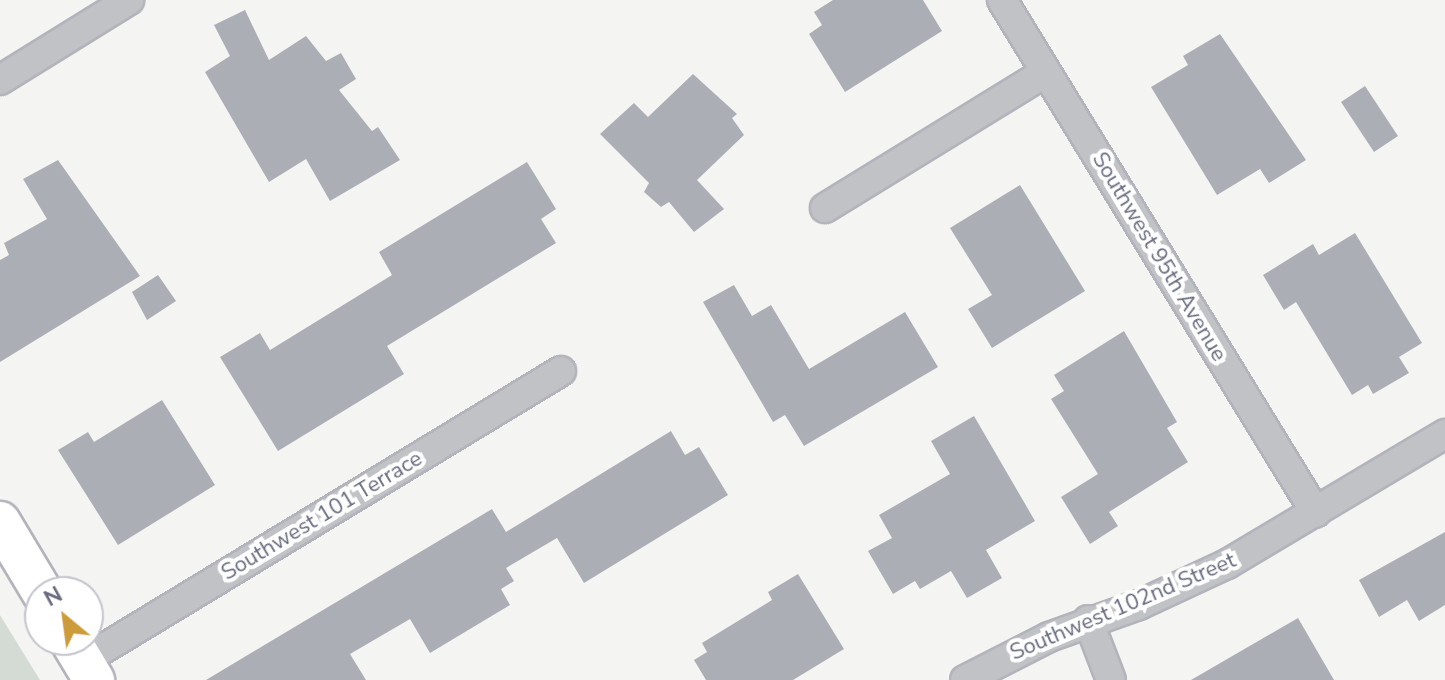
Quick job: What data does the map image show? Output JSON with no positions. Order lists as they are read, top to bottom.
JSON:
{
  "streets": {
    "street": ["Southwest 95th Avenue", "Southwest 101 Terrace", "Southwest 102nd Street"]
  },
  "crossings": [
    ["Southwest 95th Avenue", "Southwest 102nd Street"]
  ],
  "north": "top left"
}
